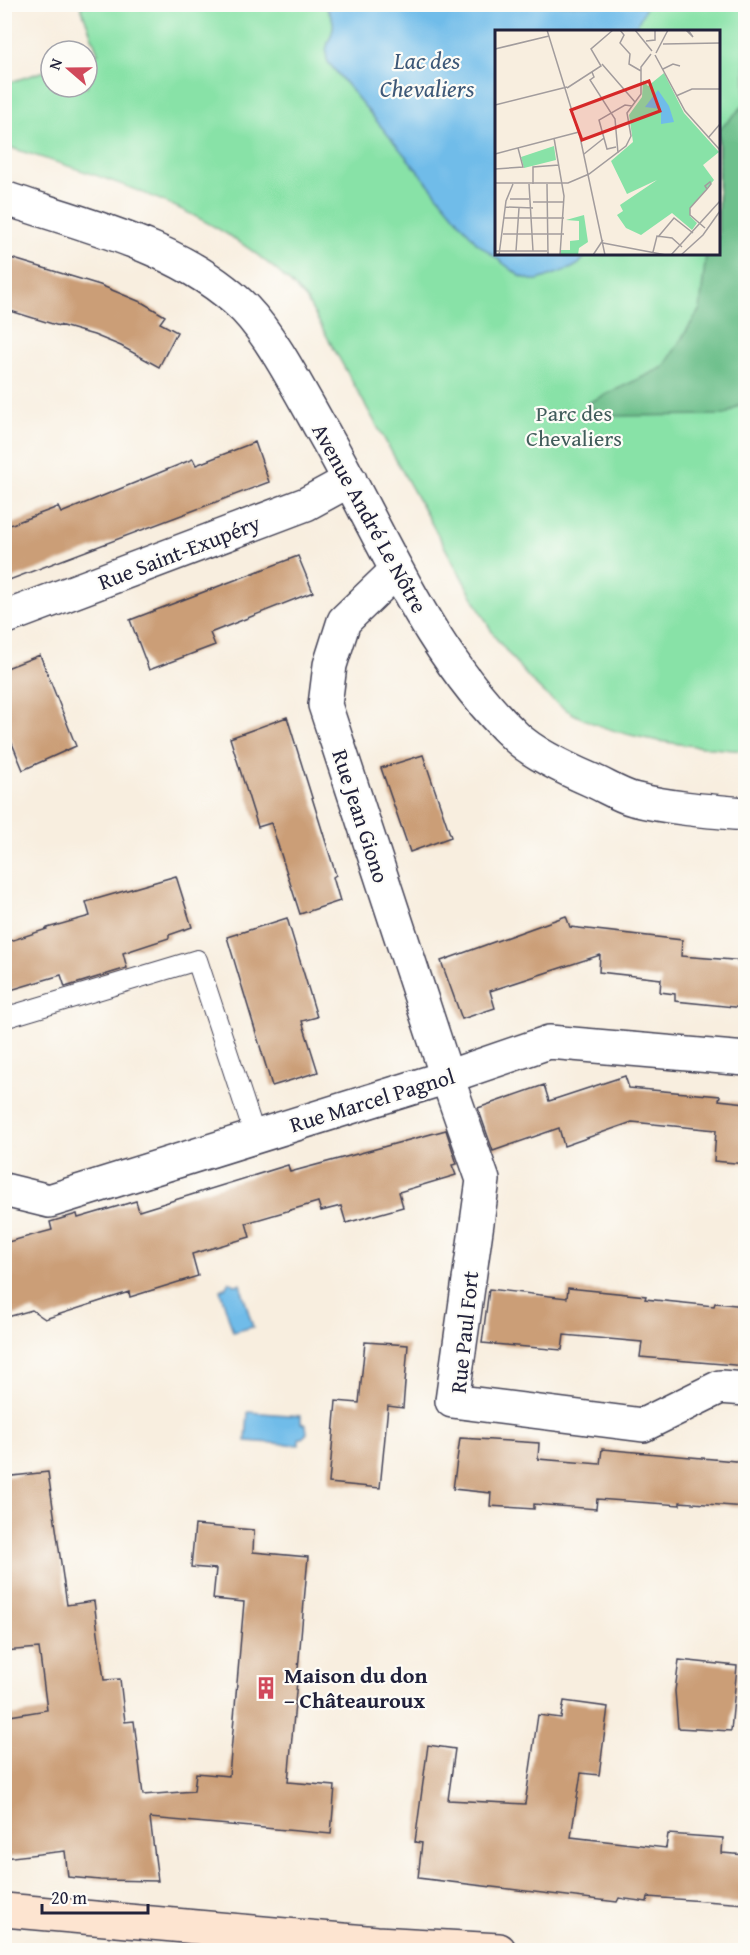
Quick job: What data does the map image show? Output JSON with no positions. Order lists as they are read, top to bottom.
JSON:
{
  "streets": {
    "street": [
      "Avenue André Le Nôtre",
      "Rue Saint-Exupéry",
      "Rue Jean Giono",
      "Rue Marcel Pagnol",
      "Rue Paul Fort"
    ]
  },
  "crossings": [
    ["Avenue André Le Nôtre", "Rue Saint-Exupéry"],
    ["Avenue André Le Nôtre", "Rue Jean Giono"],
    ["Rue Jean Giono", "Rue Marcel Pagnol"],
    ["Rue Jean Giono", "Rue Paul Fort"],
    ["Rue Marcel Pagnol", "Rue Paul Fort"]
  ],
  "water": ["Lac des Chevaliers"],
  "parks": ["Parc des Chevaliers"],
  "places": {
    "building": ["Maison du don – Châteauroux"]
  },
  "scale_bar": "20 m",
  "north": "left"
}
